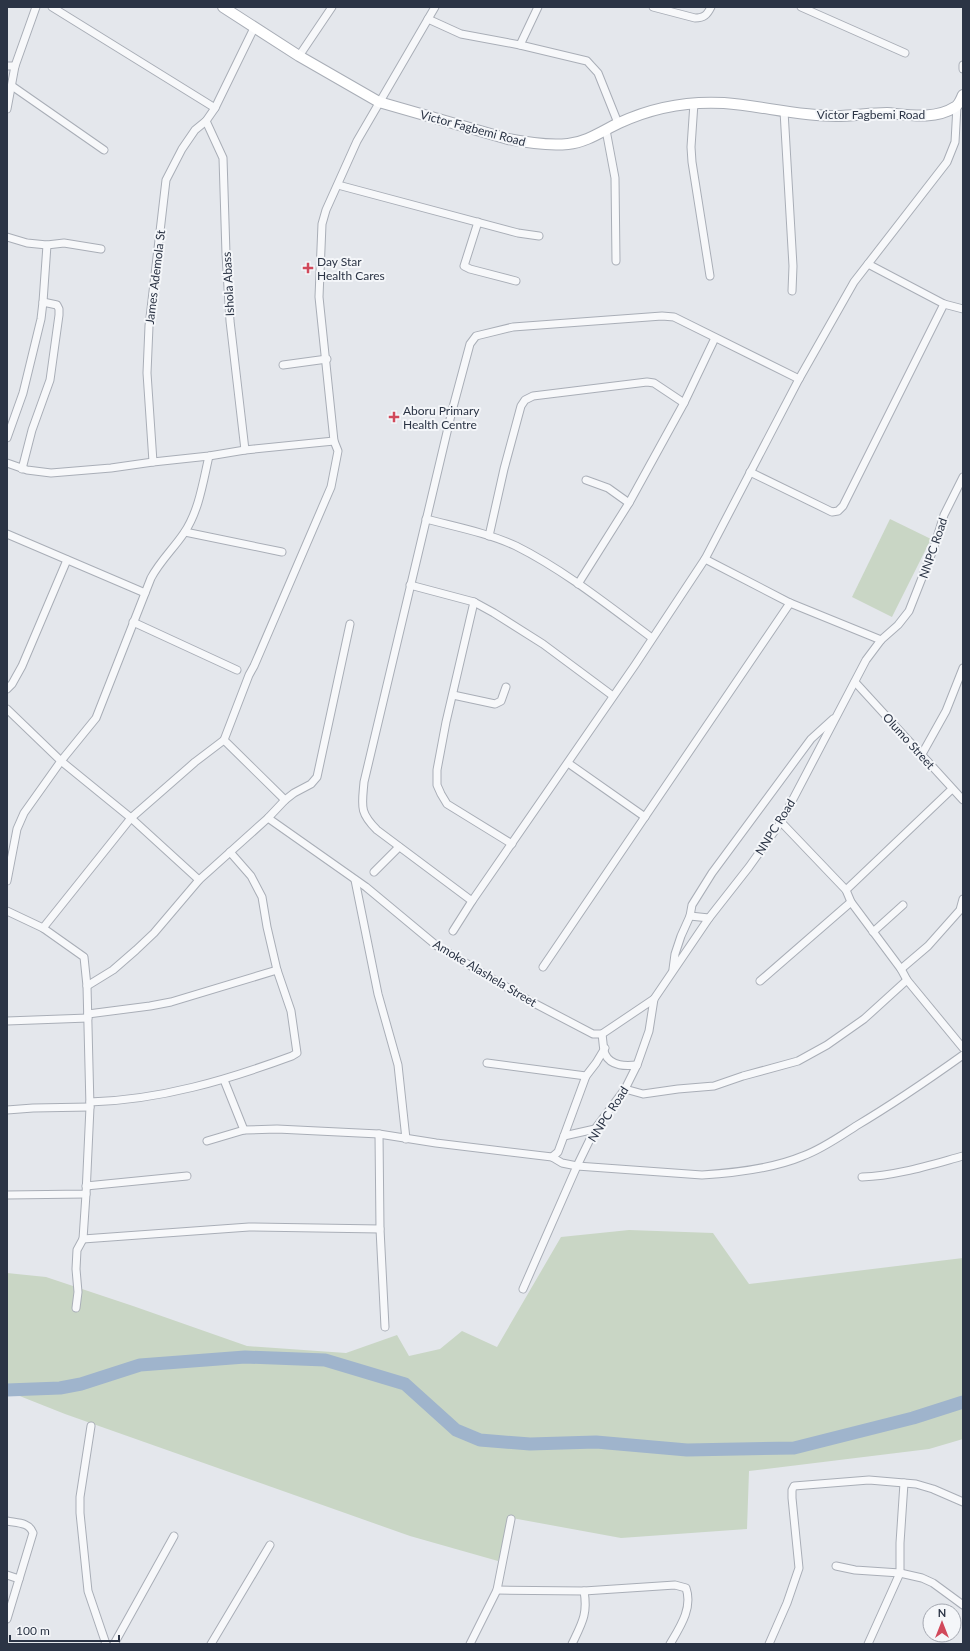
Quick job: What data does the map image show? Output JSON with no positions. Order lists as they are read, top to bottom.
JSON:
{
  "streets": {
    "street": [
      "Victor Fagbemi Road",
      "James Ademola St",
      "Ishola Abass",
      "NNPC Road",
      "Olumo Street",
      "Amoke Alashela Street"
    ]
  },
  "crossings": [
    ["Victor Fagbemi Road", "James Ademola St"],
    ["James Ademola St", "Ishola Abass"],
    ["NNPC Road", "Olumo Street"]
  ],
  "places": {
    "health": ["Day Star Health Cares", "Aboru Primary Health Centre"]
  },
  "scale_bar": "100 m",
  "north": "top"
}
